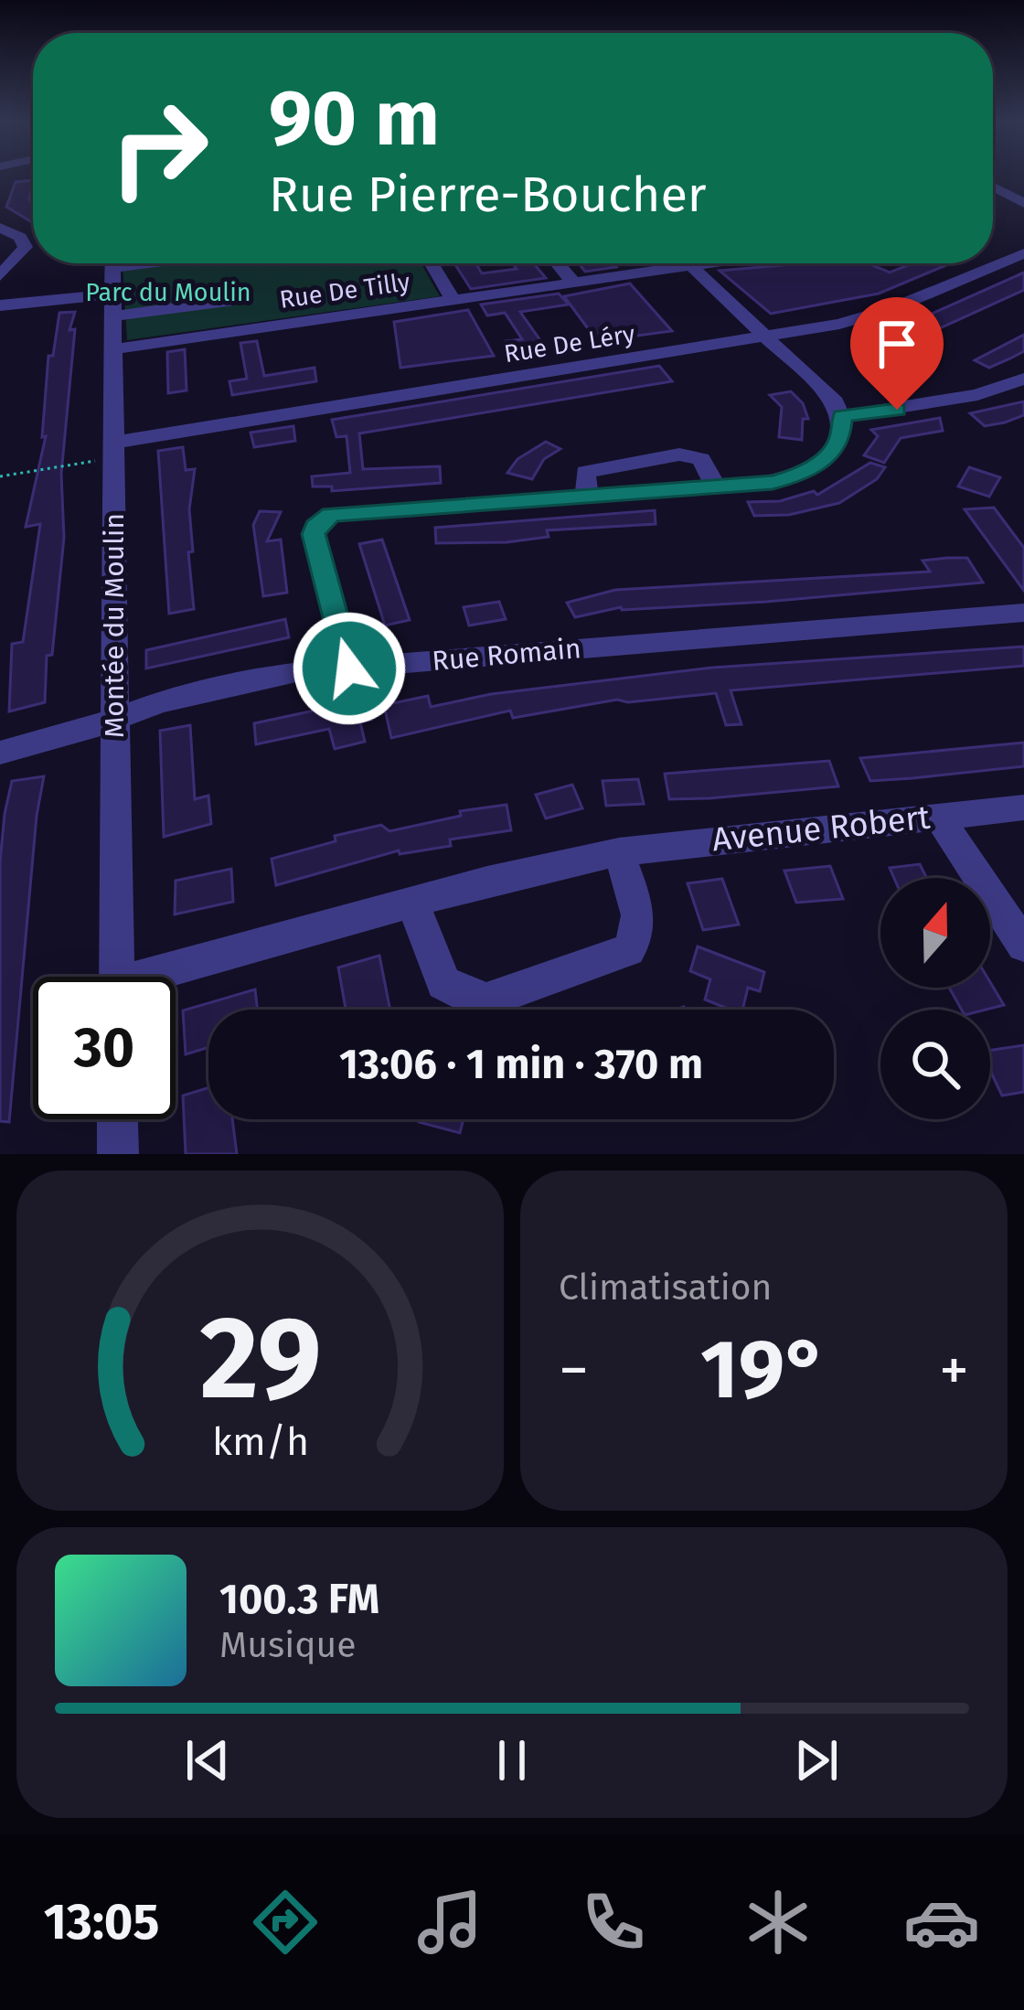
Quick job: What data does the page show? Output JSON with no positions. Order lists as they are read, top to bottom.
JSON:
{
  "streets": {
    "street": [
      "Rue De Tilly",
      "Rue De Léry",
      "Montée du Moulin",
      "Rue Romain",
      "Avenue Robert"
    ]
  },
  "crossings": [
    ["Rue De Tilly", "Montée du Moulin"],
    ["Rue De Léry", "Montée du Moulin"],
    ["Montée du Moulin", "Rue Romain"]
  ],
  "parks": ["Parc du Moulin"],
  "north": "top",
  "page": {
    "turn": ["90 m", "Rue Pierre-Boucher"],
    "limit": "30",
    "trip": "13:06 · 1 min · 370 m",
    "tile": "Climatisation",
    "heat": ["−", "19°", "+"],
    "song": ["100.3 FM", "Musique"],
    "tabs": "13:05",
    "gauge": ["29", "km/h"]
  }
}
